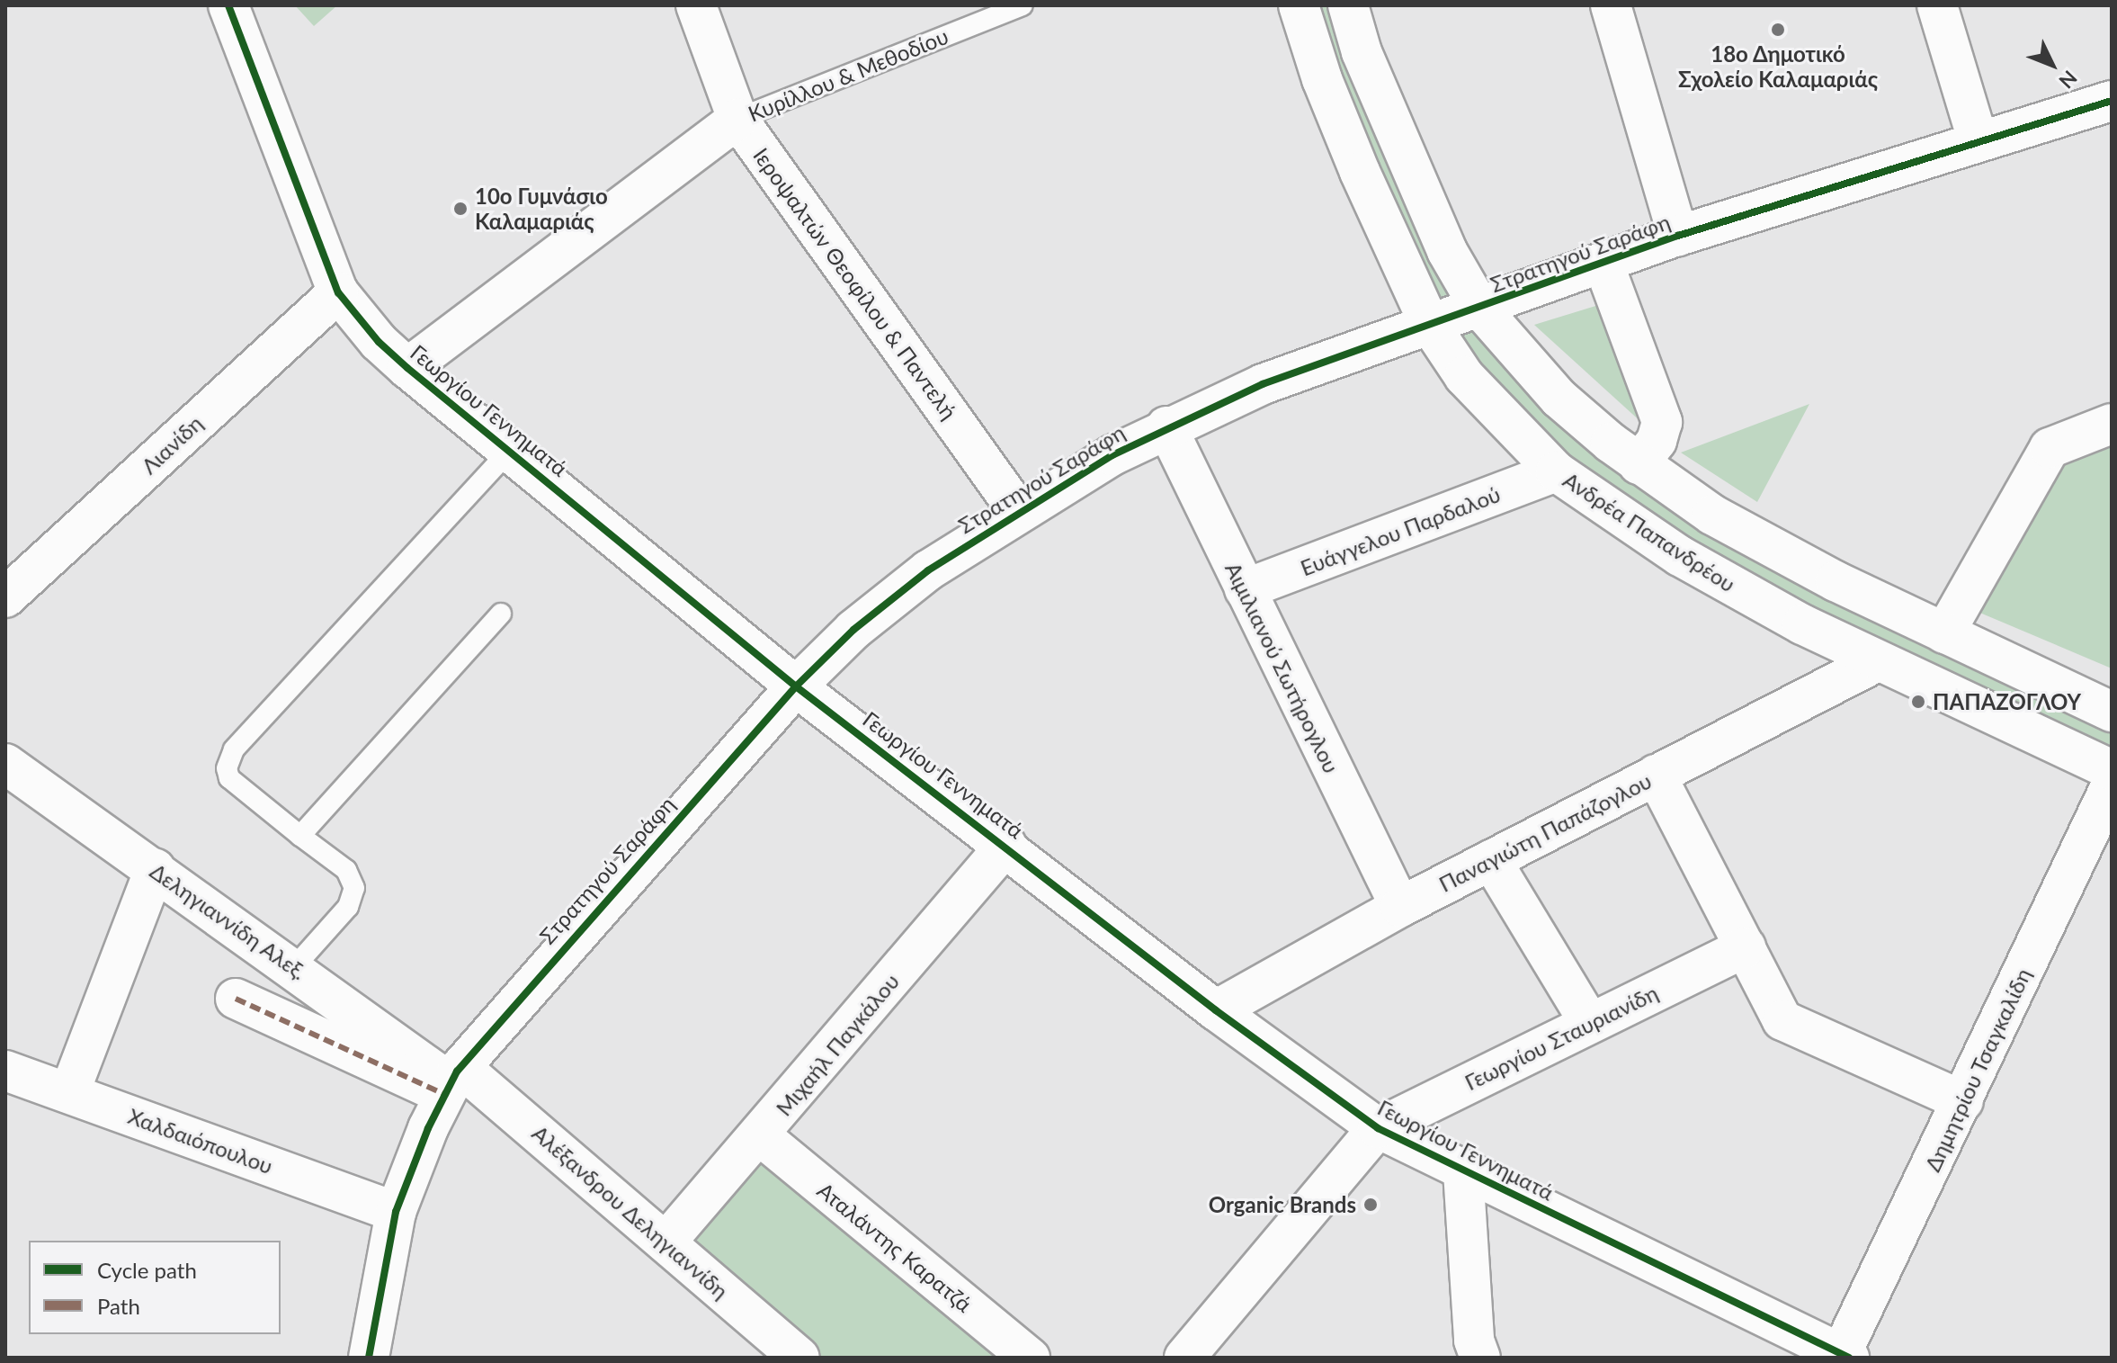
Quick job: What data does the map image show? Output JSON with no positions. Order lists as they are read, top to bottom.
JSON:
{
  "streets": {
    "street": [
      "Κυρίλλου & Μεθοδίου",
      "Στρατηγού Σαράφη",
      "Ιεροψαλτών Θεοφίλου & Παντελή",
      "Γεωργίου Γεννηματά",
      "Λιανίδη",
      "Ευάγγελου Παρδαλού",
      "Ανδρέα Παπανδρέου",
      "Αιμιλιανού Σωτήρογλου",
      "Παναγιώτη Παπάζογλου",
      "Δεληγιαννίδη Αλεξ.",
      "Γεωργίου Σταυριανίδη",
      "Μιχαήλ Παγκάλου",
      "Δημητρίου Τσαγκαλίδη",
      "Χαλδαιόπουλου",
      "Αλέξανδρου Δεληγιαννίδη",
      "Αταλάντης Καρατζά"
    ]
  },
  "crossings": [
    ["Κυρίλλου & Μεθοδίου", "Ιεροψαλτών Θεοφίλου & Παντελή"],
    ["Κυρίλλου & Μεθοδίου", "Γεωργίου Γεννηματά"],
    ["Στρατηγού Σαράφη", "Ιεροψαλτών Θεοφίλου & Παντελή"],
    ["Στρατηγού Σαράφη", "Γεωργίου Γεννηματά"],
    ["Στρατηγού Σαράφη", "Ανδρέα Παπανδρέου"],
    ["Στρατηγού Σαράφη", "Αιμιλιανού Σωτήρογλου"],
    ["Στρατηγού Σαράφη", "Δεληγιαννίδη Αλεξ."],
    ["Στρατηγού Σαράφη", "Χαλδαιόπουλου"],
    ["Στρατηγού Σαράφη", "Αλέξανδρου Δεληγιαννίδη"],
    ["Γεωργίου Γεννηματά", "Λιανίδη"],
    ["Γεωργίου Γεννηματά", "Παναγιώτη Παπάζογλου"],
    ["Γεωργίου Γεννηματά", "Γεωργίου Σταυριανίδη"],
    ["Γεωργίου Γεννηματά", "Μιχαήλ Παγκάλου"],
    ["Γεωργίου Γεννηματά", "Δημητρίου Τσαγκαλίδη"],
    ["Ευάγγελου Παρδαλού", "Ανδρέα Παπανδρέου"],
    ["Ευάγγελου Παρδαλού", "Αιμιλιανού Σωτήρογλου"],
    ["Ανδρέα Παπανδρέου", "Παναγιώτη Παπάζογλου"],
    ["Αιμιλιανού Σωτήρογλου", "Παναγιώτη Παπάζογλου"],
    ["Δεληγιαννίδη Αλεξ.", "Αλέξανδρου Δεληγιαννίδη"],
    ["Μιχαήλ Παγκάλου", "Αλέξανδρου Δεληγιαννίδη"],
    ["Μιχαήλ Παγκάλου", "Αταλάντης Καρατζά"]
  ],
  "places": [
    "18ο Δημοτικό Σχολείο Καλαμαριάς",
    "10ο Γυμνάσιο Καλαμαριάς",
    "ΠΑΠΑΖΟΓΛΟΥ",
    "Organic Brands"
  ],
  "legend": ["Cycle path", "Path"],
  "north": "bottom right"
}
